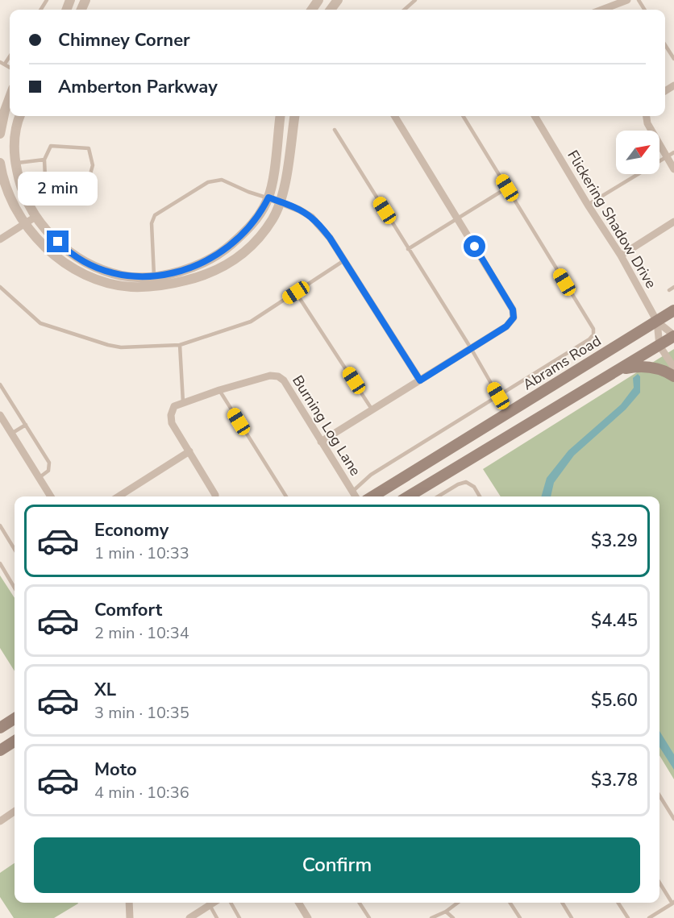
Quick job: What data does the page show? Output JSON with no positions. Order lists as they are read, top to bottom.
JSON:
{
  "streets": {
    "main road": ["Abrams Road"],
    "street": ["Flickering Shadow Drive", "Burning Log Lane"]
  },
  "crossings": [
    ["Flickering Shadow Drive", "Abrams Road"]
  ],
  "north": "top right",
  "page": {
    "banner": ["Chimney Corner", "Amberton Parkway"],
    "bubble": "2 min",
    "list": [
      {
        "name": "Economy",
        "note": "1 min · 10:33",
        "value": "$3.29"
      },
      {
        "name": "Comfort",
        "note": "2 min · 10:34",
        "value": "$4.45"
      },
      {
        "name": "XL",
        "note": "3 min · 10:35",
        "value": "$5.60"
      },
      {
        "name": "Moto",
        "note": "4 min · 10:36",
        "value": "$3.78"
      }
    ],
    "buttons": "Confirm"
  }
}
